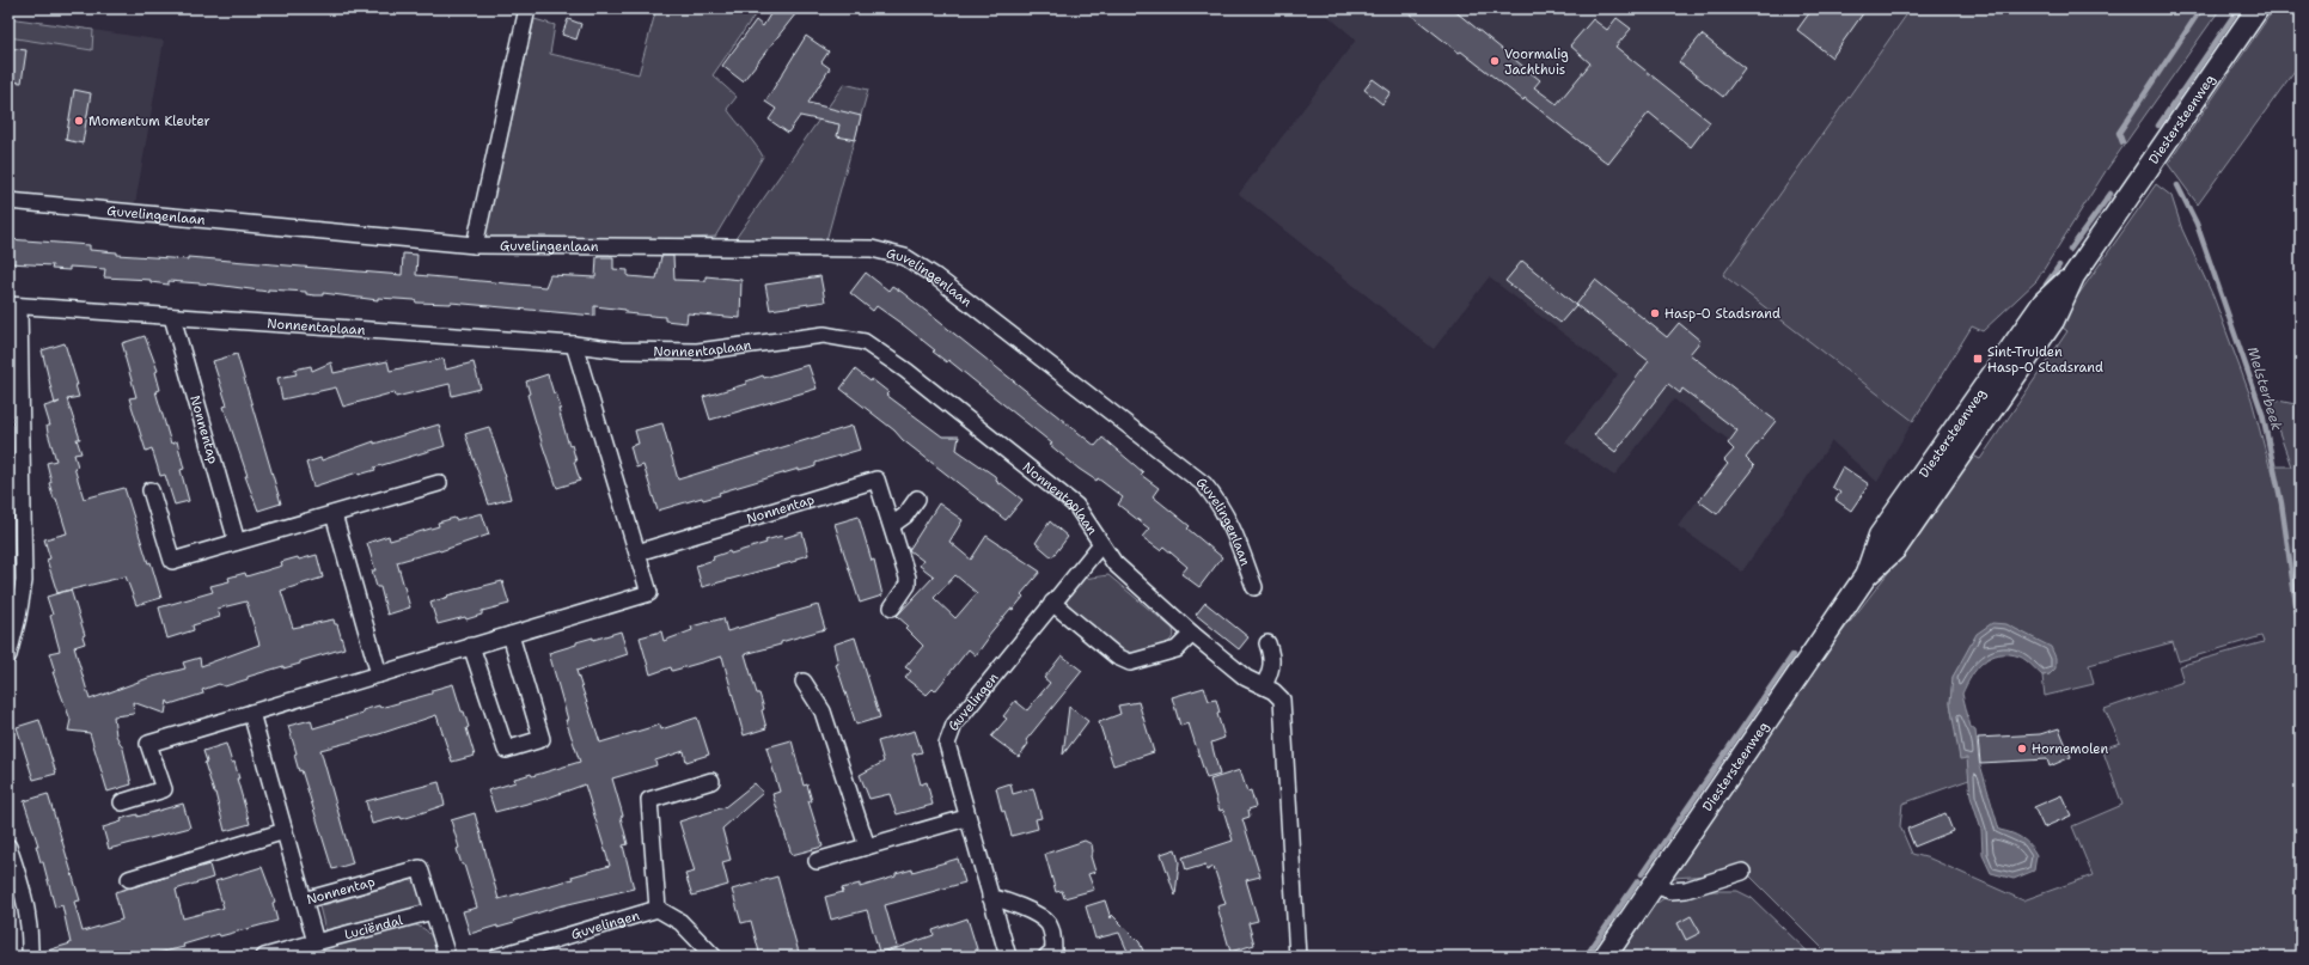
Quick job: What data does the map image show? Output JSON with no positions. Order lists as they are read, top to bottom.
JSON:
{
  "streets": {
    "main road": ["Diestersteenweg"],
    "street": [
      "Guvelingenlaan",
      "Nonnentaplaan",
      "Nonnentap",
      "Guvelingen",
      "Luciëndal"
    ]
  },
  "crossings": [
    ["Nonnentaplaan", "Nonnentap"],
    ["Nonnentaplaan", "Guvelingen"],
    ["Nonnentap", "Luciëndal"]
  ],
  "water": ["Melsterbeek"],
  "places": {
    "other": [
      "Voormalig Jachthuis",
      "Momentum Kleuter",
      "Hasp-O Stadsrand",
      "Hornemolen"
    ],
    "transit": ["Sint-Truiden Hasp-O Stadsrand"]
  }
}
